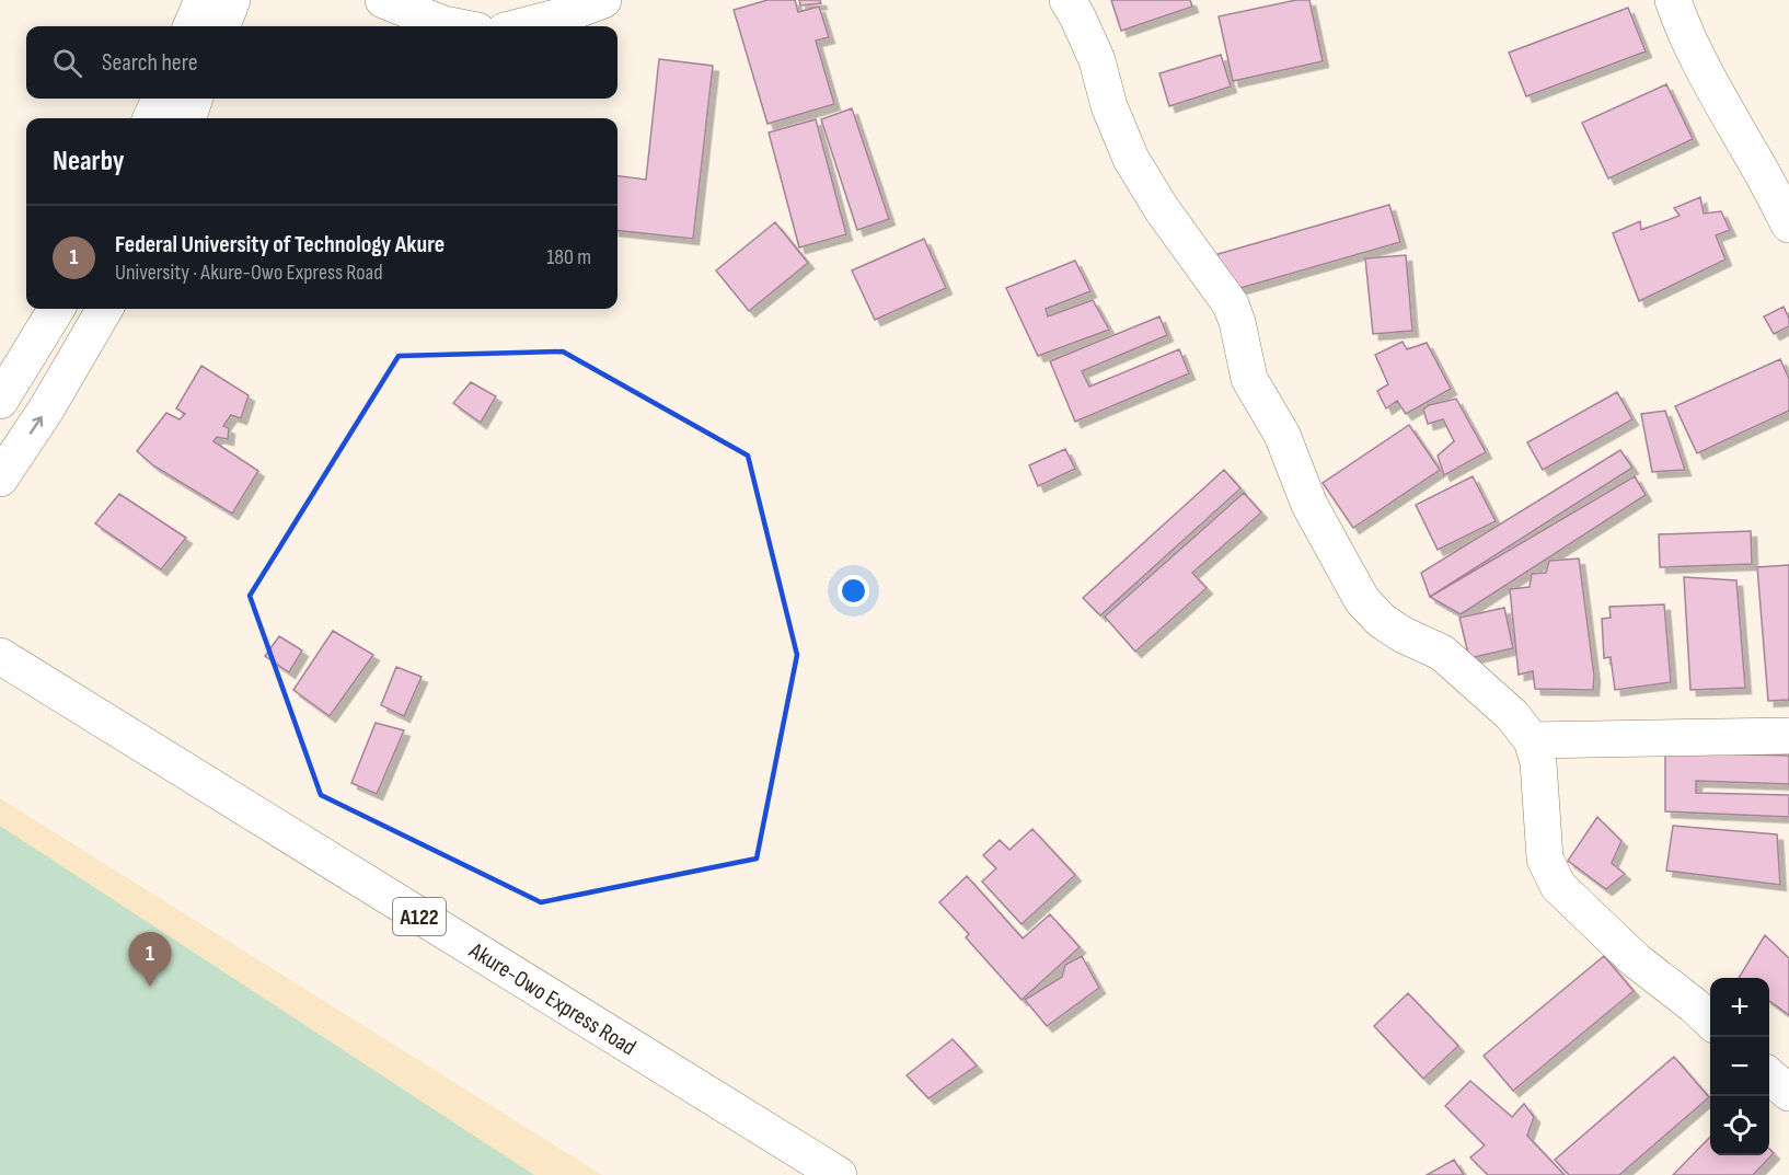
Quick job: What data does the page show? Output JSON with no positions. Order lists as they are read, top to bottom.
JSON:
{
  "streets": {
    "main road": ["A122", "Akure-Owo Express Road"]
  },
  "page": {
    "search": "Search here",
    "heading": "Nearby",
    "list": [
      {
        "mark": "1",
        "name": "Federal University of Technology Akure",
        "note": "University · Akure-Owo Express Road",
        "value": "180 m"
      }
    ],
    "pins": "1",
    "map_buttons": ["+", "−"]
  }
}
